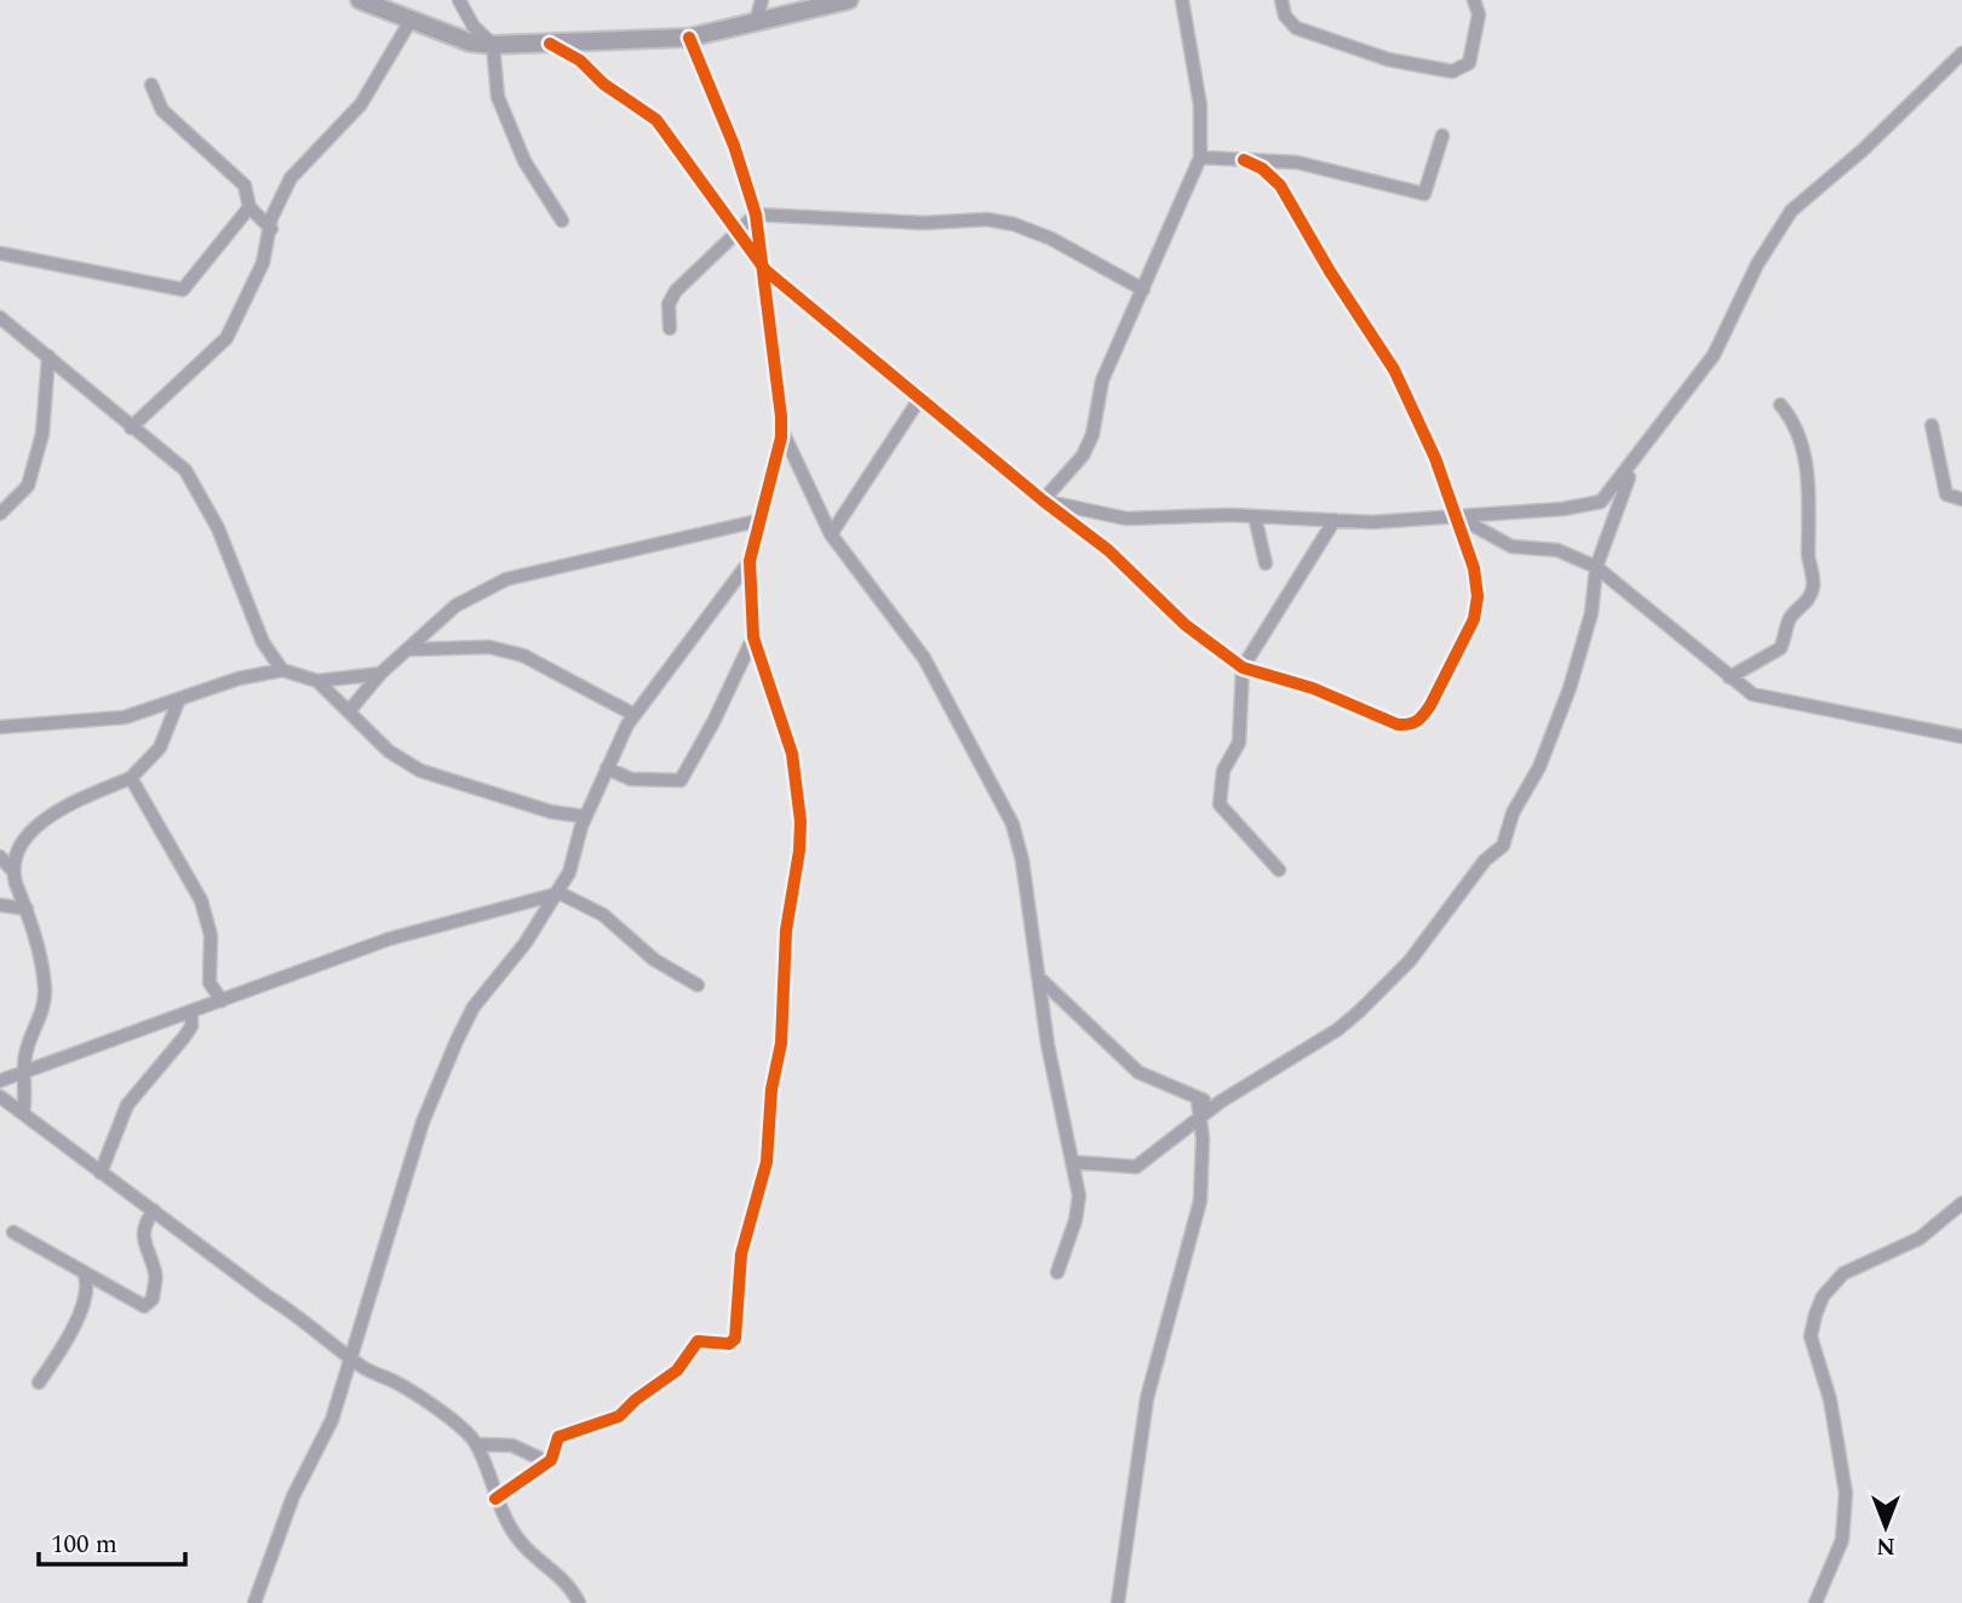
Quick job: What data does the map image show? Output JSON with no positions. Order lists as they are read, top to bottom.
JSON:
{
  "scale_bar": "100 m",
  "north": "bottom"
}
